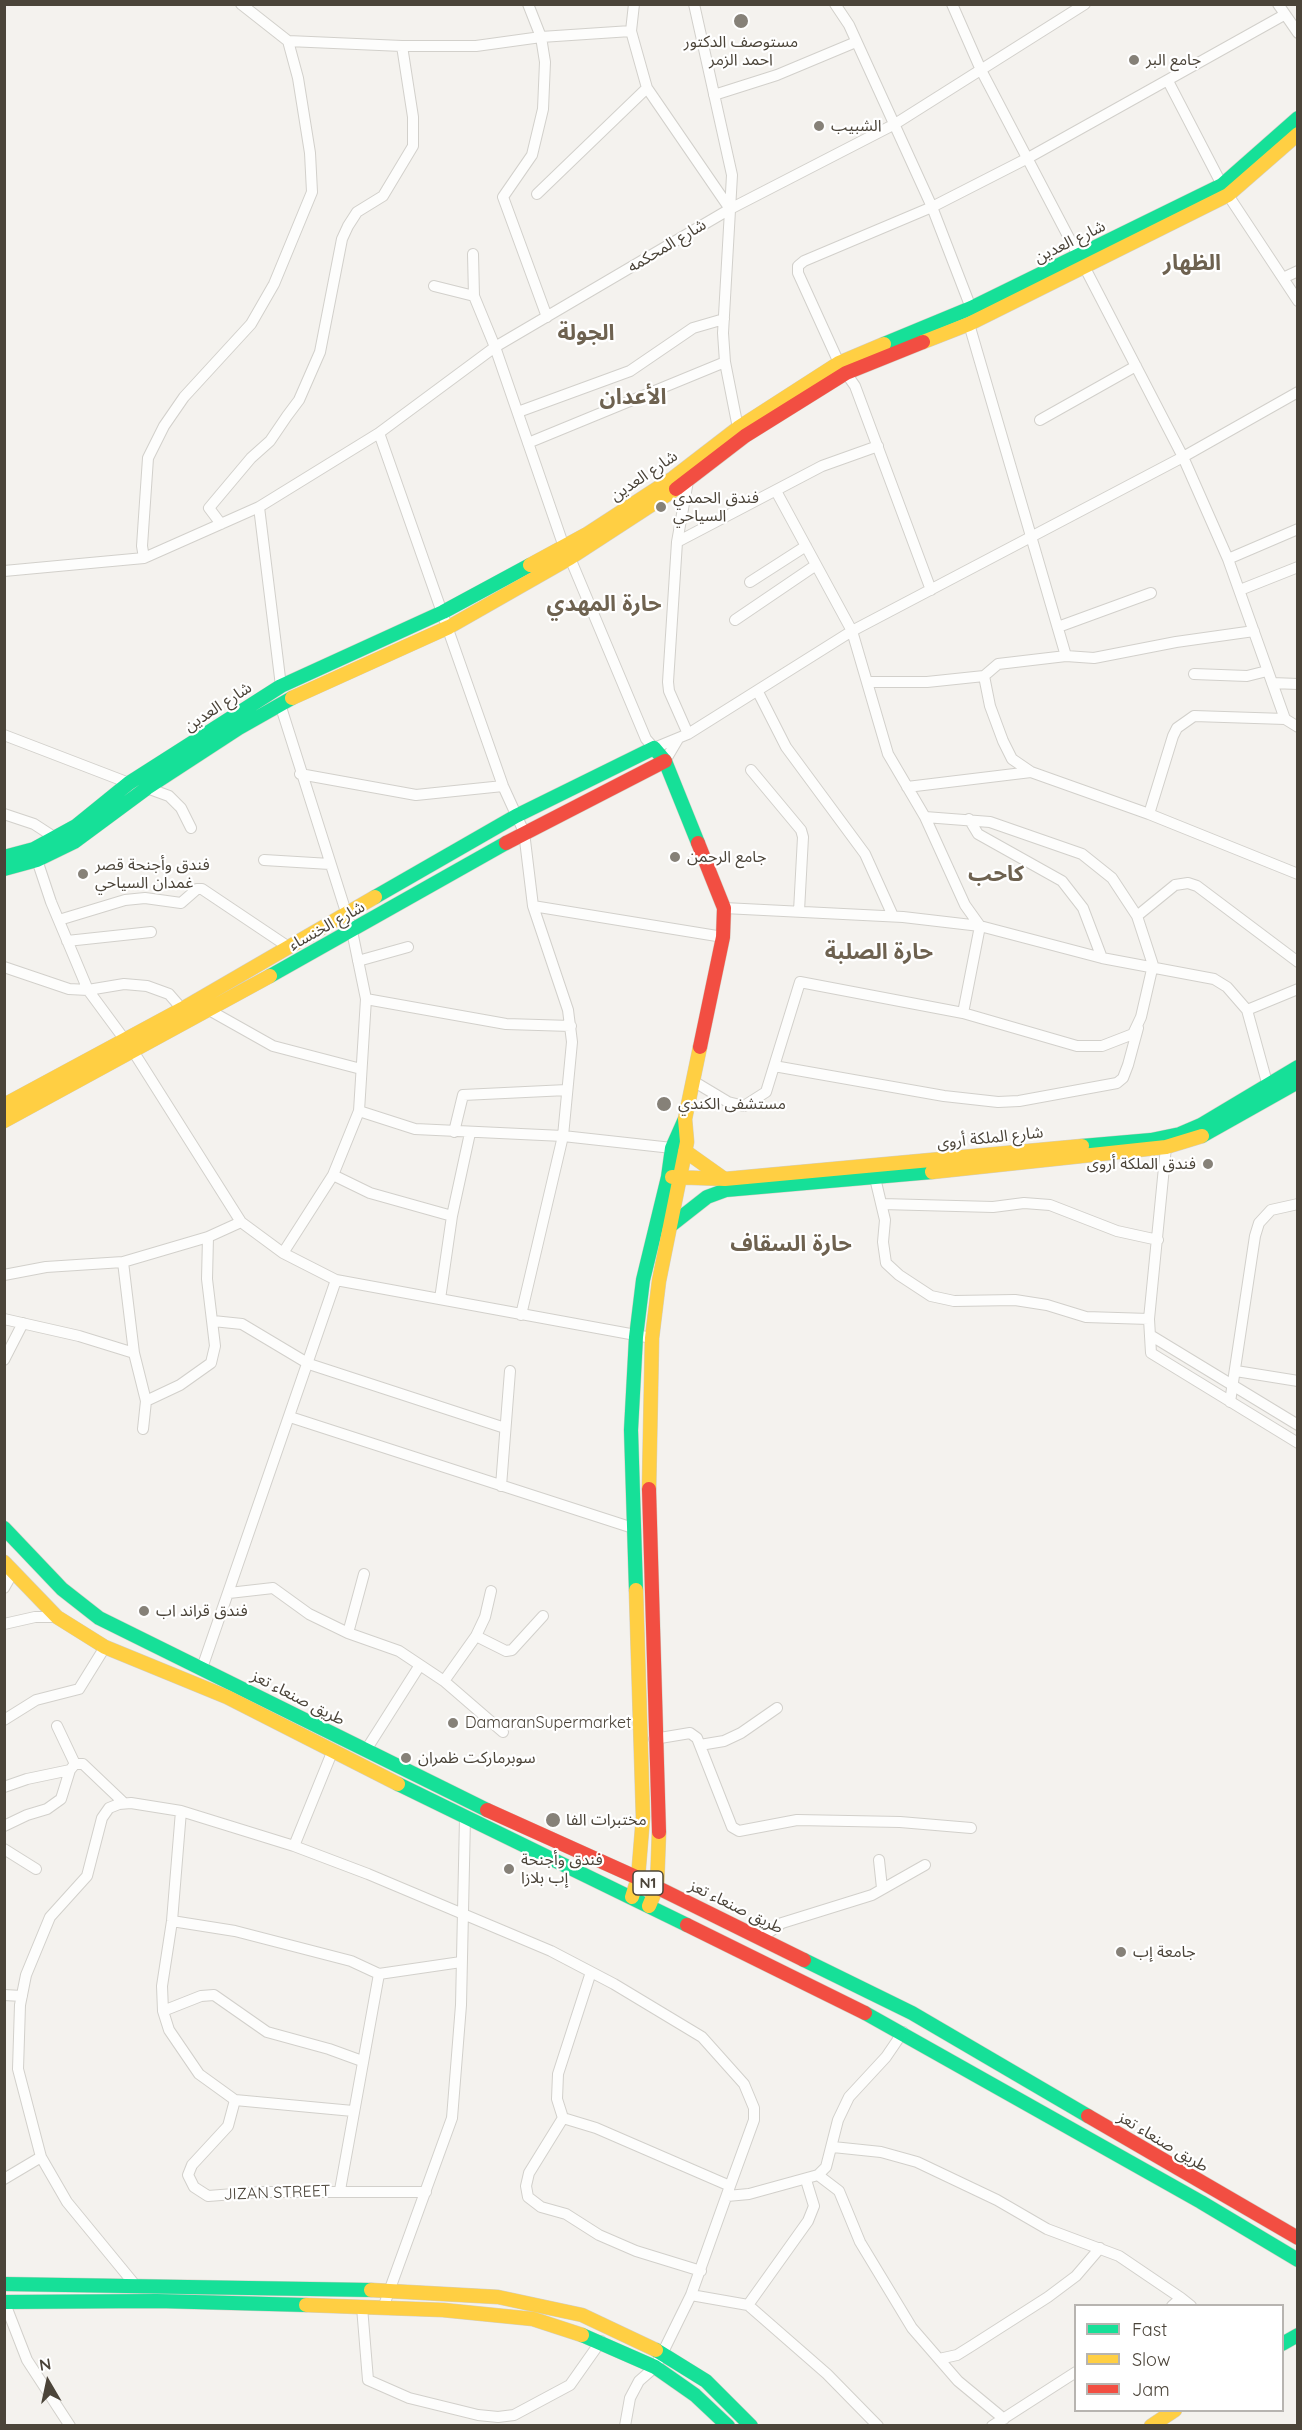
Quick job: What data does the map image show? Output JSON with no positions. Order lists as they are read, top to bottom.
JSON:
{
  "streets": {
    "main road": [
      "شارع العدين",
      "شارع الخنساء",
      "شارع الملكة أروى",
      "طريق صنعاء تعز",
      "N1"
    ],
    "street": ["شارع المحكمه", "JIZAN STREET"]
  },
  "districts": [
    "الظهار",
    "الجولة",
    "الأعدان",
    "حارة المهدي",
    "كاحب",
    "حارة الصلبة",
    "حارة السقاف"
  ],
  "places": [
    "مستوصف الدكتور احمد الزمر",
    "جامع البر",
    "الشبيب",
    "فندق الحمدي السياحي",
    "جامع الرحمن",
    "فندق وأجنحة قصر غمدان السياحي",
    "مستشفى الكندي",
    "فندق الملكة أروى",
    "فندق قراند اب",
    "DamaranSupermarket",
    "سوبرماركت ظمران",
    "مختبرات الفا",
    "فندق وأجنحة إب بلازا",
    "جامعة إب"
  ],
  "legend": ["Fast", "Slow", "Jam"],
  "north": "top"
}
